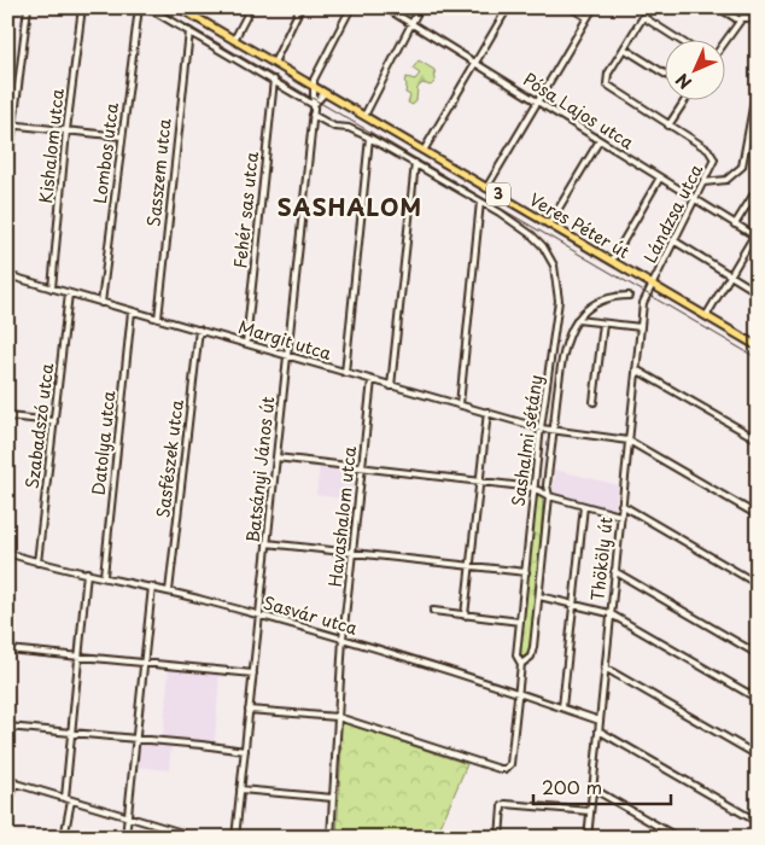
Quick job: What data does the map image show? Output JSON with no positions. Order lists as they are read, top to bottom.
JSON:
{
  "streets": {
    "main road": ["3", "Veres Péter út"],
    "street": [
      "Pósa Lajos utca",
      "Kishalom utca",
      "Lombos utca",
      "Sasszem utca",
      "Fehér sas utca",
      "Lándzsa utca",
      "Margit utca",
      "Szabadszó utca",
      "Sashalmi sétány",
      "Datolya utca",
      "Sasfészek utca",
      "Batsányi János út",
      "Havashalom utca",
      "Thököly út",
      "Sasvár utca"
    ]
  },
  "crossings": [
    ["Pósa Lajos utca", "Lándzsa utca"],
    ["Kishalom utca", "Margit utca"],
    ["Lombos utca", "Margit utca"],
    ["Sasszem utca", "Margit utca"],
    ["Fehér sas utca", "Margit utca"],
    ["Lándzsa utca", "Veres Péter út"],
    ["Lándzsa utca", "Thököly út"],
    ["Veres Péter út", "Sashalmi sétány"],
    ["Veres Péter út", "Batsányi János út"],
    ["Veres Péter út", "Thököly út"],
    ["Margit utca", "Szabadszó utca"],
    ["Margit utca", "Sashalmi sétány"],
    ["Margit utca", "Datolya utca"],
    ["Margit utca", "Sasfészek utca"],
    ["Margit utca", "Batsányi János út"],
    ["Margit utca", "Havashalom utca"],
    ["Margit utca", "Thököly út"],
    ["Szabadszó utca", "Sasvár utca"],
    ["Sashalmi sétány", "Havashalom utca"],
    ["Sashalmi sétány", "Sasvár utca"],
    ["Datolya utca", "Sasvár utca"],
    ["Sasfészek utca", "Sasvár utca"],
    ["Batsányi János út", "Sasvár utca"],
    ["Havashalom utca", "Sasvár utca"],
    ["Thököly út", "Sasvár utca"]
  ],
  "districts": ["SASHALOM"],
  "scale_bar": "200 m",
  "north": "bottom left"
}
